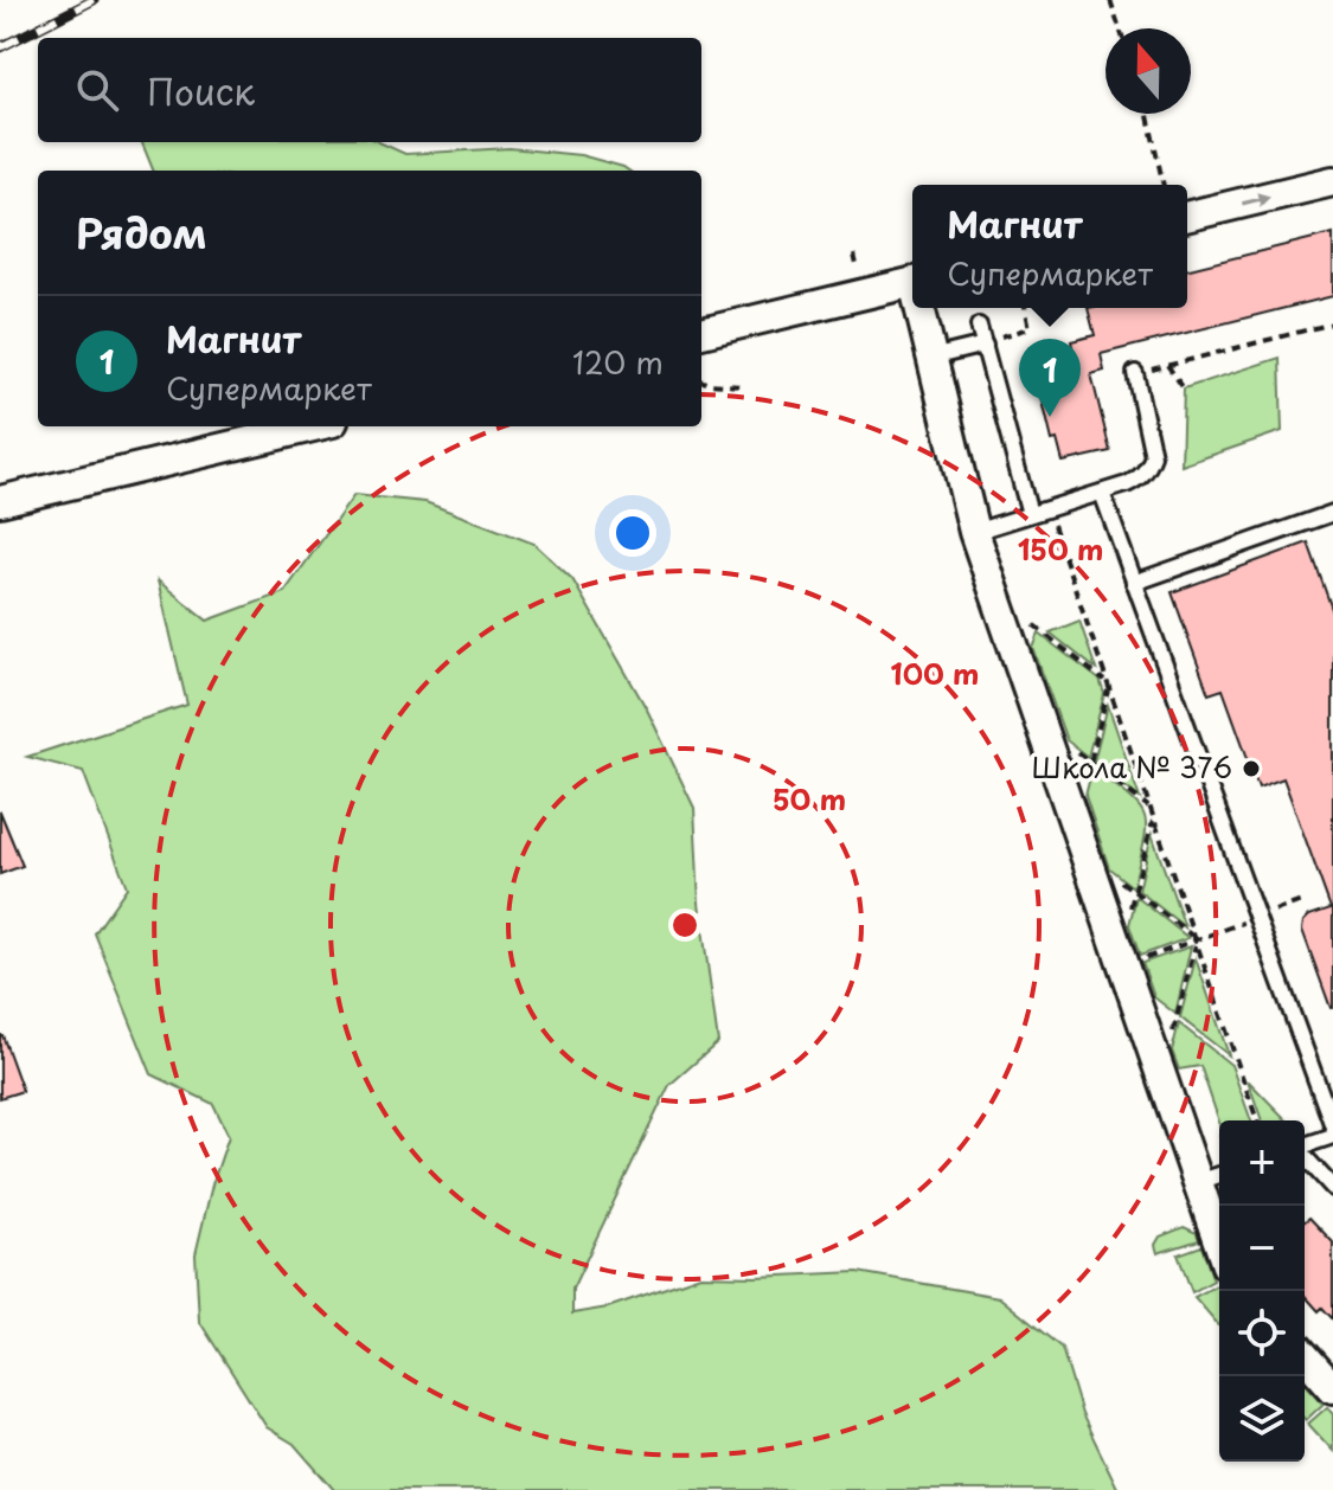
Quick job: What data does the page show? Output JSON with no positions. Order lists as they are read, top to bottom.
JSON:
{
  "places": ["Школа № 376"],
  "north": "top",
  "page": {
    "search": "Поиск",
    "heading": "Рядом",
    "popup": ["Магнит", "Супермаркет"],
    "list": [
      {
        "mark": "1",
        "name": "Магнит",
        "note": "Супермаркет",
        "value": "120 m"
      }
    ],
    "pins": "1",
    "map_buttons": ["+", "−"]
  },
  "rings": ["150 m", "100 m", "50 m"]
}
